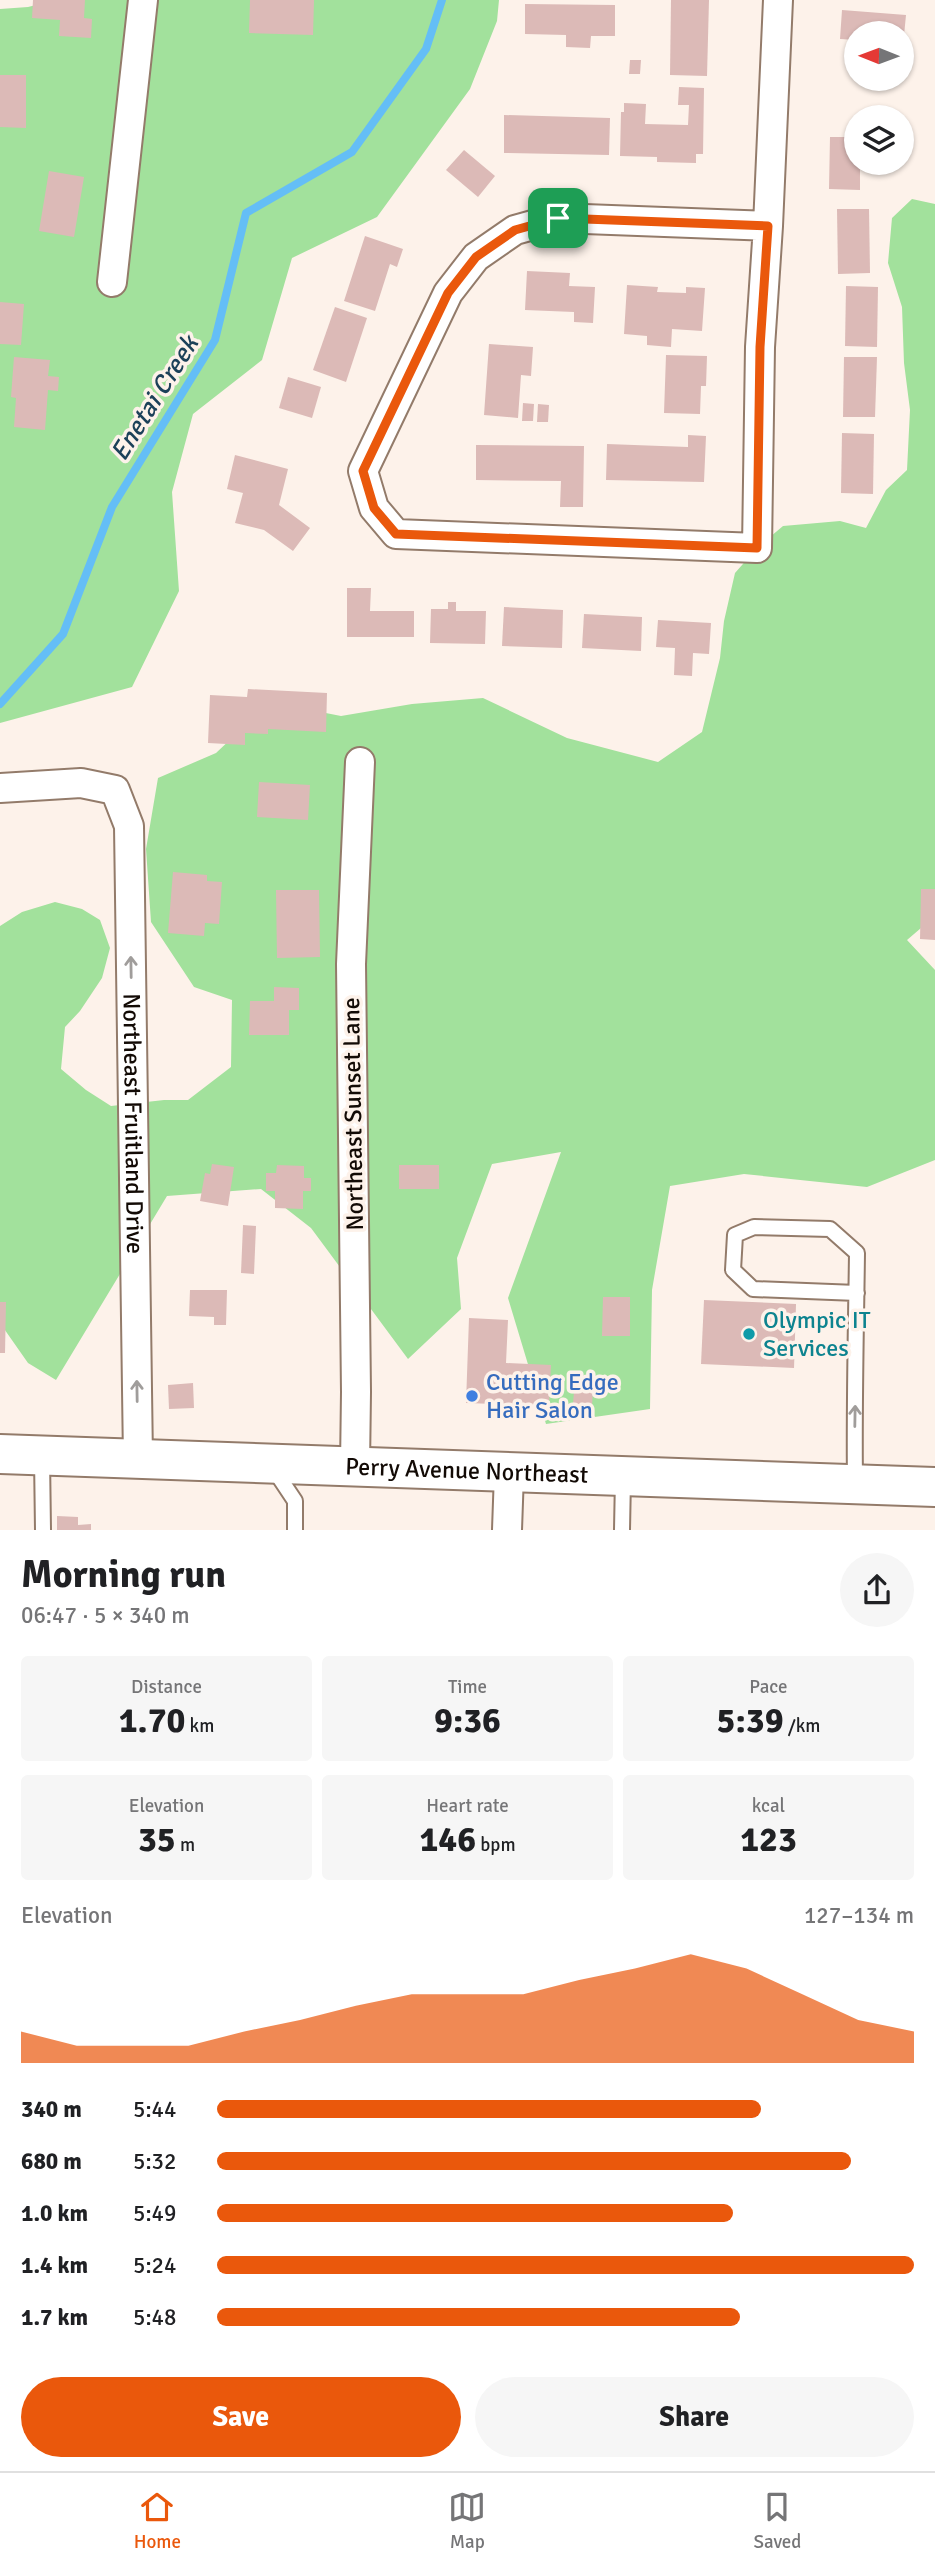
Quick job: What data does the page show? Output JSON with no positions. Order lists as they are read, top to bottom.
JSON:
{
  "streets": {
    "main road": ["Perry Avenue Northeast"],
    "street": ["Northeast Sunset Lane", "Northeast Fruitland Drive"]
  },
  "crossings": [
    ["Northeast Sunset Lane", "Perry Avenue Northeast"],
    ["Northeast Fruitland Drive", "Perry Avenue Northeast"]
  ],
  "one_way": ["Northeast Fruitland Drive"],
  "water": ["Enetai Creek"],
  "places": ["Olympic IT Services", "Cutting Edge Hair Salon"],
  "north": "left",
  "page": {
    "heading": ["Morning run", "06:47 · 5 × 340 m"],
    "stats": [
      ["Distance", "1.70 km"],
      ["Time", "9:36"],
      ["Pace", "5:39 /km"],
      ["Elevation", "35 m"],
      ["Heart rate", "146 bpm"],
      ["kcal", "123"]
    ],
    "chart": ["Elevation", "127–134 m"],
    "list": [
      {
        "name": "340 m",
        "note": "5:44"
      },
      {
        "name": "680 m",
        "note": "5:32"
      },
      {
        "name": "1.0 km",
        "note": "5:49"
      },
      {
        "name": "1.4 km",
        "note": "5:24"
      },
      {
        "name": "1.7 km",
        "note": "5:48"
      }
    ],
    "buttons": ["Save", "Share"],
    "tabs": ["Home", "Map", "Saved"]
  }
}
